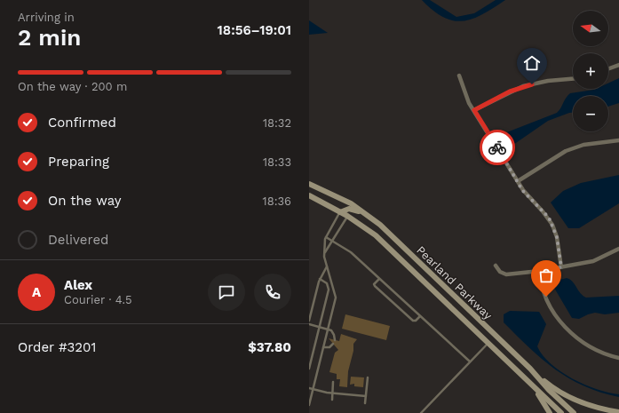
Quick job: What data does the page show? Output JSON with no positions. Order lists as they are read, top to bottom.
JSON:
{
  "streets": {
    "main road": ["Pearland Parkway"]
  },
  "north": "left",
  "page": {
    "heading": ["2 min", "Arriving in", "18:56–19:01"],
    "panel": [
      "Alex",
      "Courier · 4.5",
      "Order #3201",
      "$37.80"
    ],
    "map_buttons": ["+", "−"],
    "bar": "On the way · 200 m",
    "list": [
      ["Confirmed", "18:32"],
      ["Preparing", "18:33"],
      ["On the way", "18:36"],
      "Delivered"
    ],
    "round": "A"
  }
}
